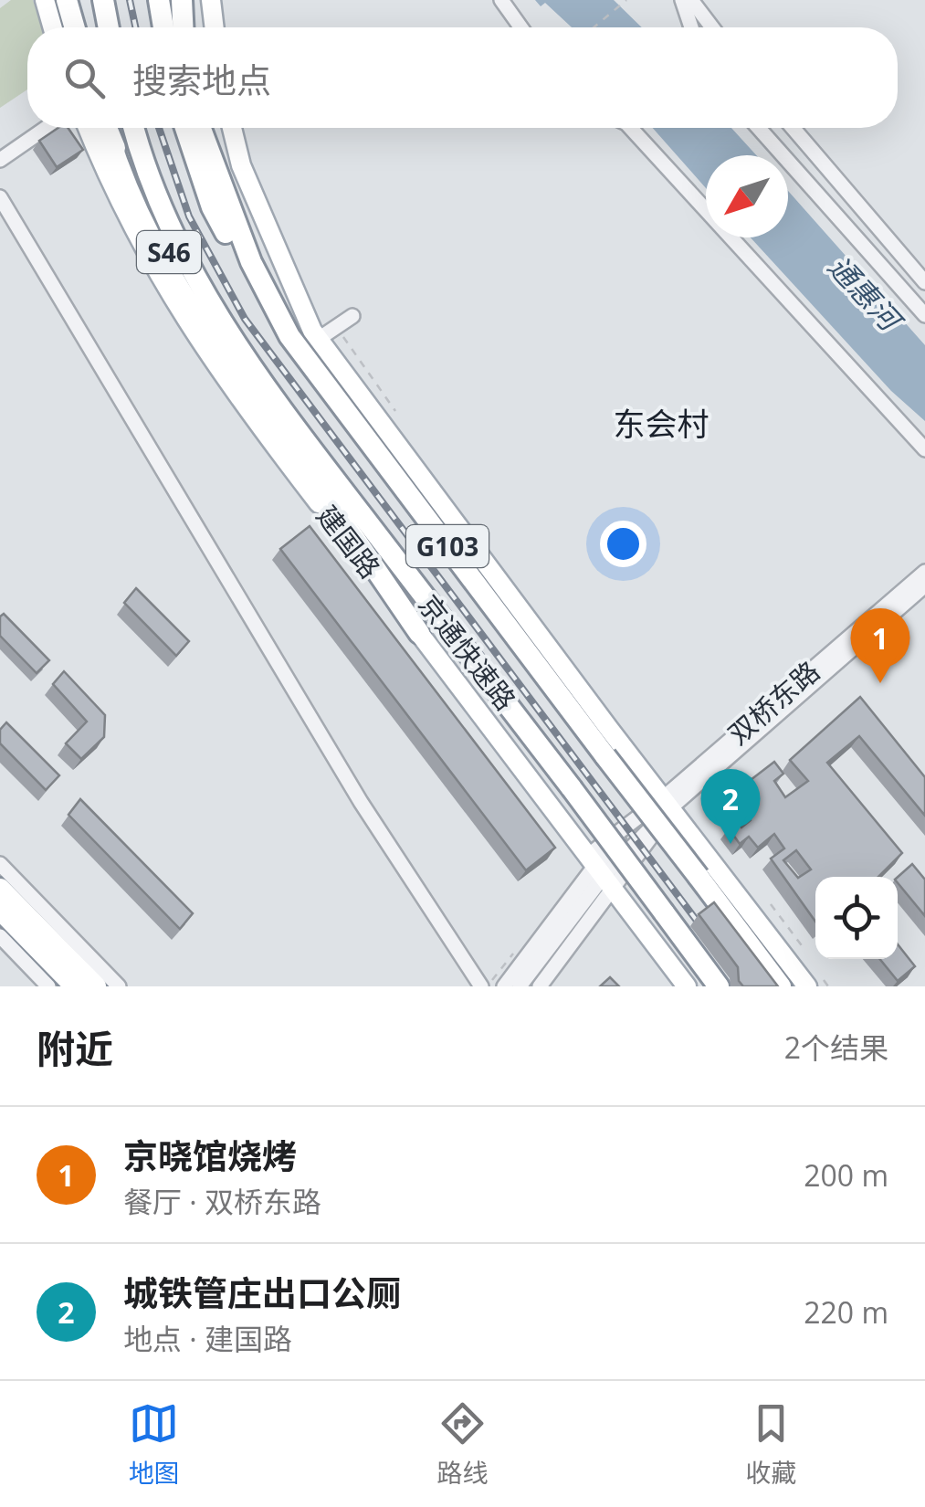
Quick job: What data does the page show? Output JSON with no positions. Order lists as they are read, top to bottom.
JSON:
{
  "streets": {
    "highway": ["S46", "G103", "京通快速路"],
    "main road": ["建国路"],
    "street": ["双桥东路"]
  },
  "crossings": [
    ["S46", "京通快速路"],
    ["建国路", "双桥东路"]
  ],
  "districts": ["东会村"],
  "water": ["通惠河"],
  "north": "bottom left",
  "page": {
    "search": "搜索地点",
    "pins": ["1", "2"],
    "heading": ["附近", "2个结果"],
    "list": [
      {
        "mark": "1",
        "name": "京晓馆烧烤",
        "note": "餐厅 · 双桥东路",
        "value": "200 m"
      },
      {
        "mark": "2",
        "name": "城铁管庄出口公厕",
        "note": "地点 · 建国路",
        "value": "220 m"
      }
    ],
    "nav": ["地图", "路线", "收藏"]
  }
}
